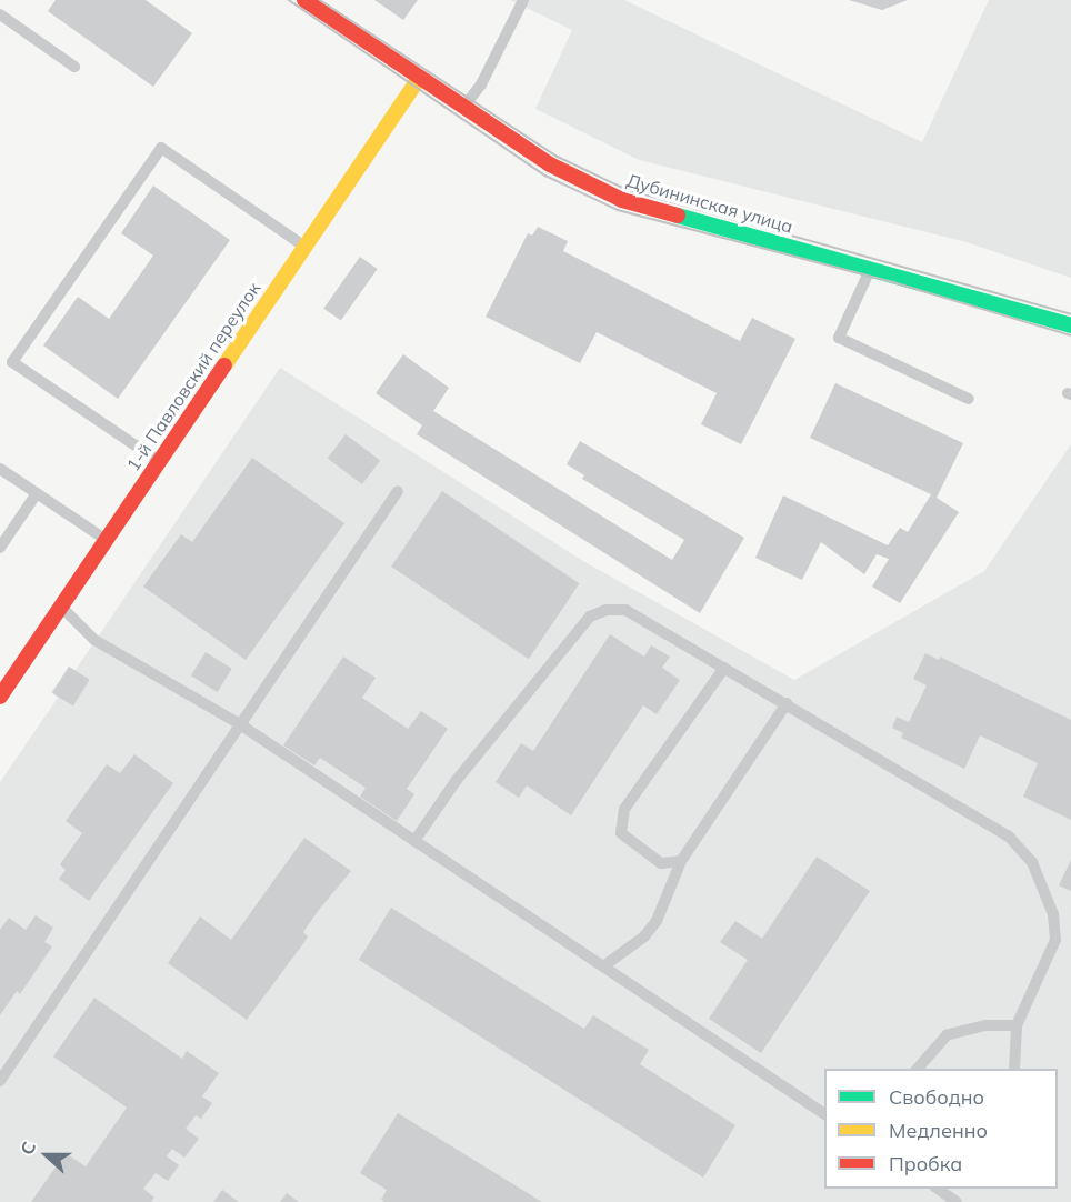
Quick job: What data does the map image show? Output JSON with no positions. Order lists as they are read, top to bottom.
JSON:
{
  "streets": {
    "main road": ["Дубининская улица", "1-й Павловский переулок"]
  },
  "crossings": [
    ["Дубининская улица", "1-й Павловский переулок"]
  ],
  "legend": ["Свободно", "Медленно", "Пробка"],
  "north": "left"
}
